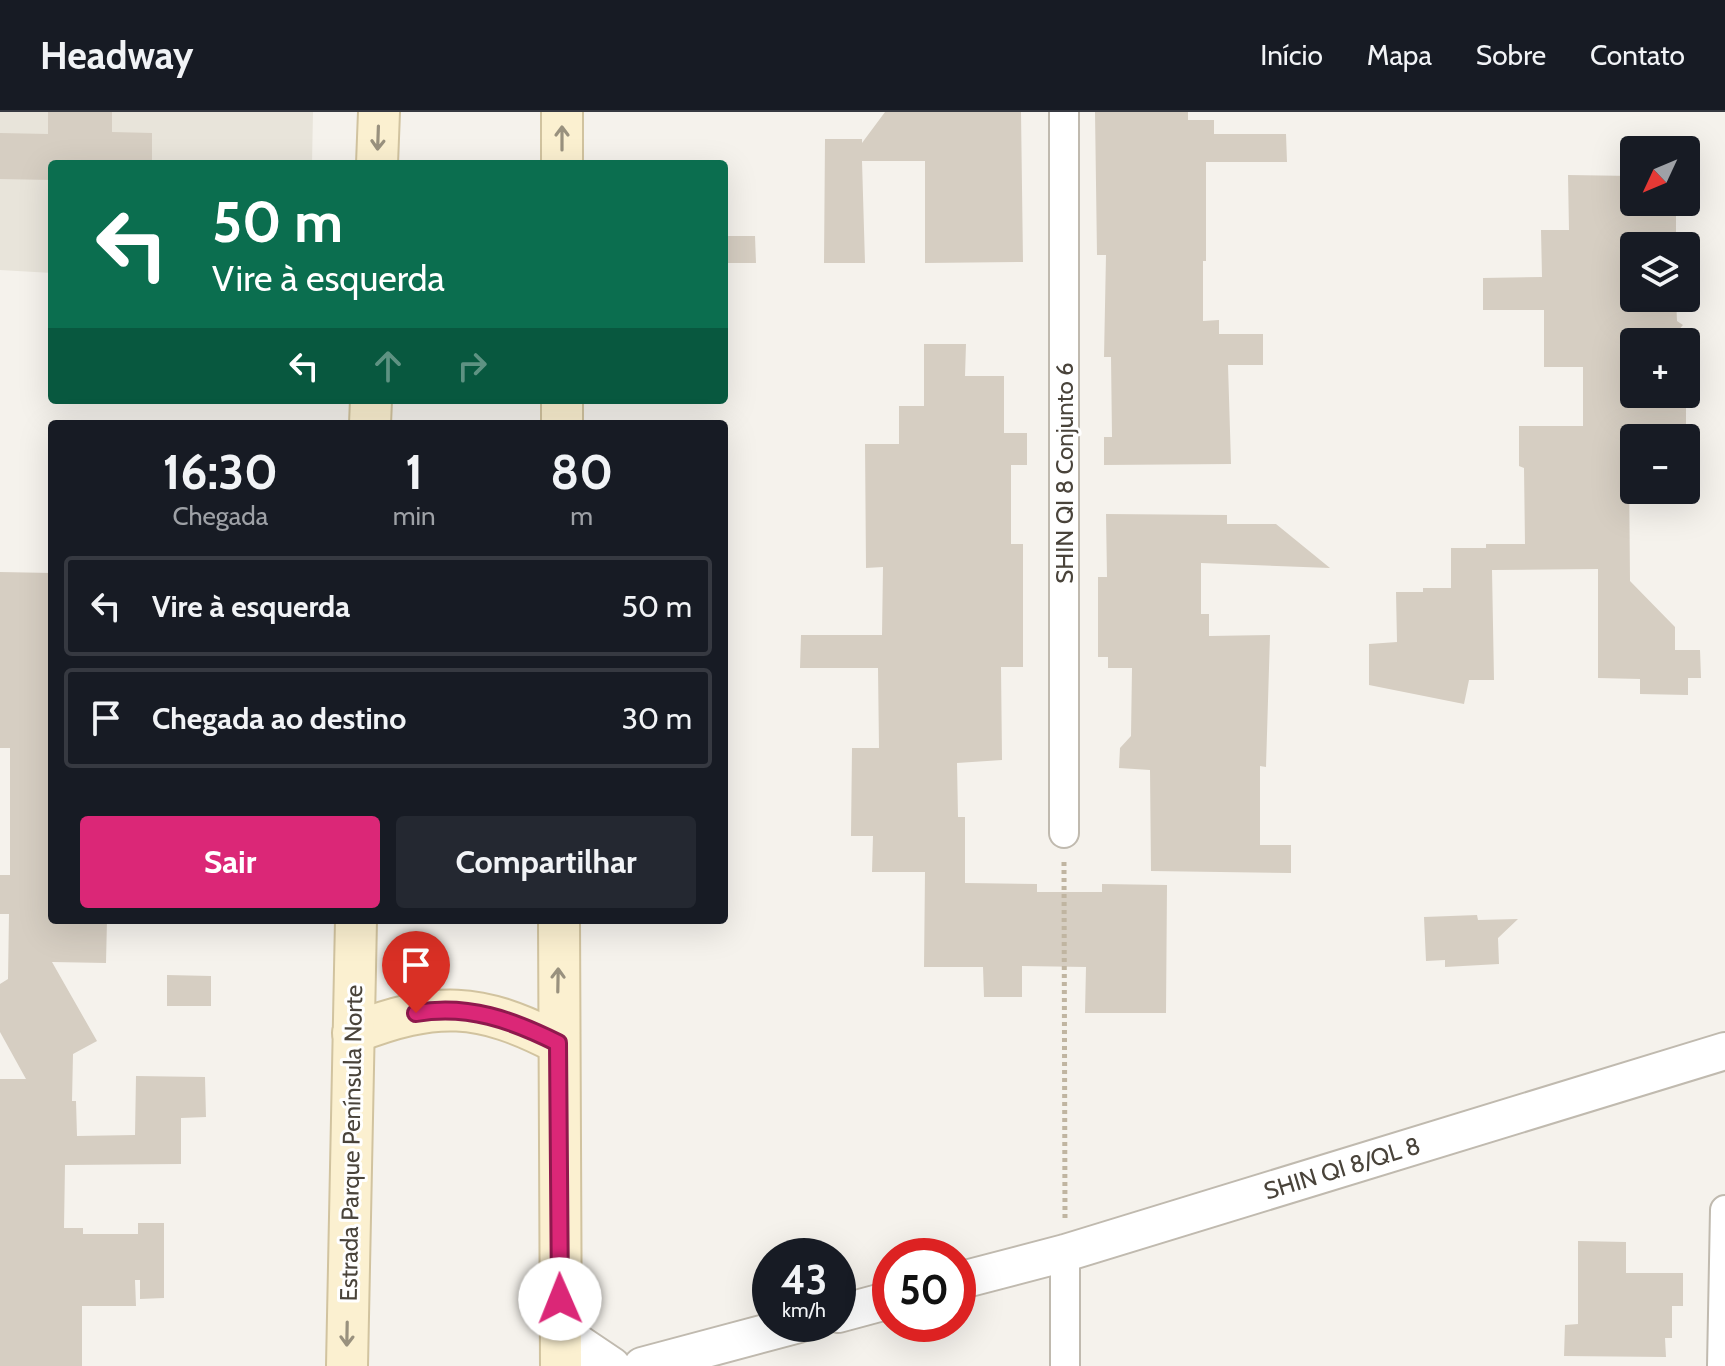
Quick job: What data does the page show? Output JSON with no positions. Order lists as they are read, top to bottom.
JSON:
{
  "streets": {
    "main road": ["Estrada Parque Península Norte"],
    "street": ["SHIN QI 8 Conjunto 6", "SHIN QI 8/QL 8"]
  },
  "north": "bottom left",
  "page": {
    "header": "Headway",
    "nav": [
      "Início",
      "Mapa",
      "Sobre",
      "Contato"
    ],
    "map_buttons": ["+", "−"],
    "turn": ["50 m", "Vire à esquerda"],
    "eta": [
      "16:30",
      "Chegada",
      "1",
      "min",
      "80",
      "m"
    ],
    "list": [
      {
        "name": "Vire à esquerda",
        "value": "50 m"
      },
      {
        "name": "Chegada ao destino",
        "value": "30 m"
      }
    ],
    "buttons": ["Sair", "Compartilhar"],
    "speed": "43 km/h",
    "limit": "50"
  }
}
